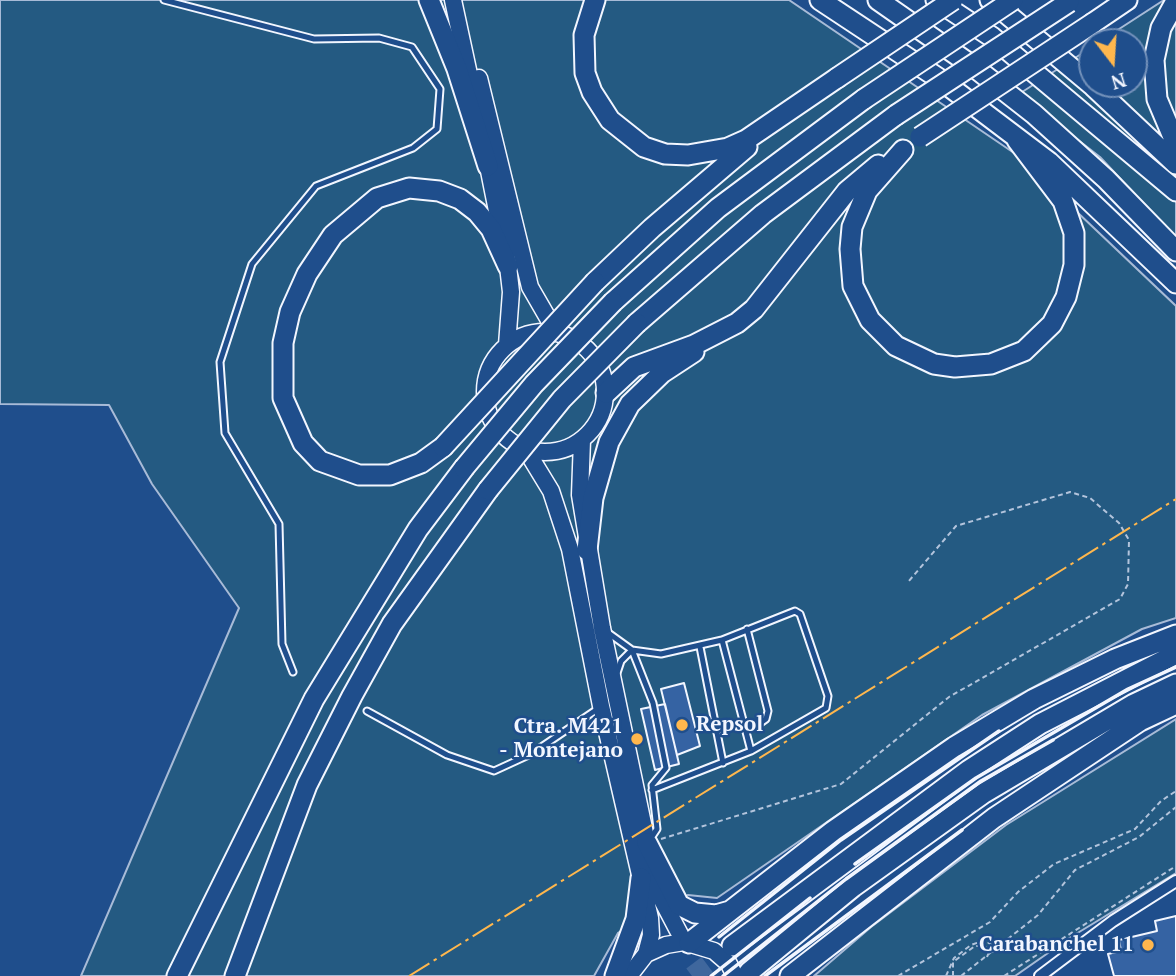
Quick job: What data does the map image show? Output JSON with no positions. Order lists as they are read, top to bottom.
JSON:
{
  "places": ["Repsol", "Ctra. M421 - Montejano", "Carabanchel 11"],
  "north": "bottom"
}
